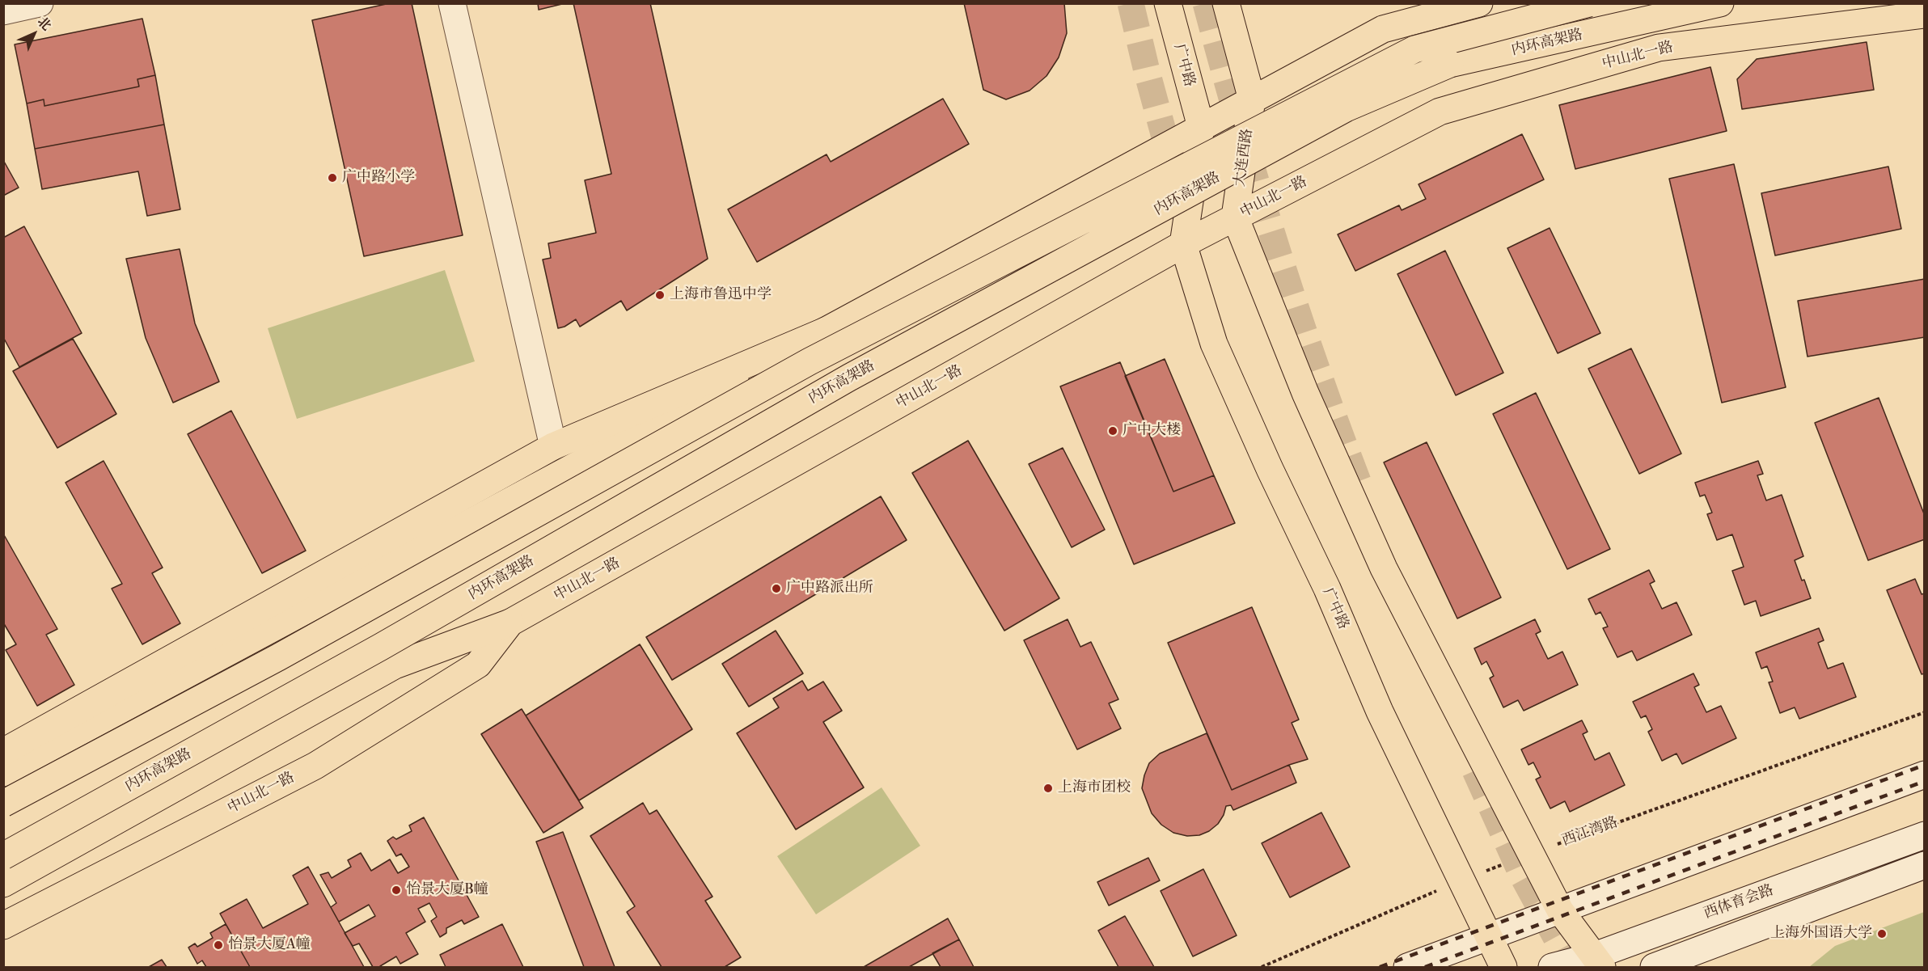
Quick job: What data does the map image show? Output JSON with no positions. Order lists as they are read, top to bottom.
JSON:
{
  "streets": {
    "main road": [
      "内环高架路",
      "中山北一路",
      "广中路",
      "大连西路",
      "西体育会路"
    ],
    "path": ["西江湾路"]
  },
  "crossings": [
    ["中山北一路", "广中路"],
    ["中山北一路", "大连西路"],
    ["广中路", "西江湾路"]
  ],
  "places": [
    "广中路小学",
    "上海市鲁迅中学",
    "广中大楼",
    "广中路派出所",
    "上海市团校",
    "怡景大厦B幢",
    "上海外国语大学",
    "怡景大厦A幢"
  ],
  "north": "top right"
}
